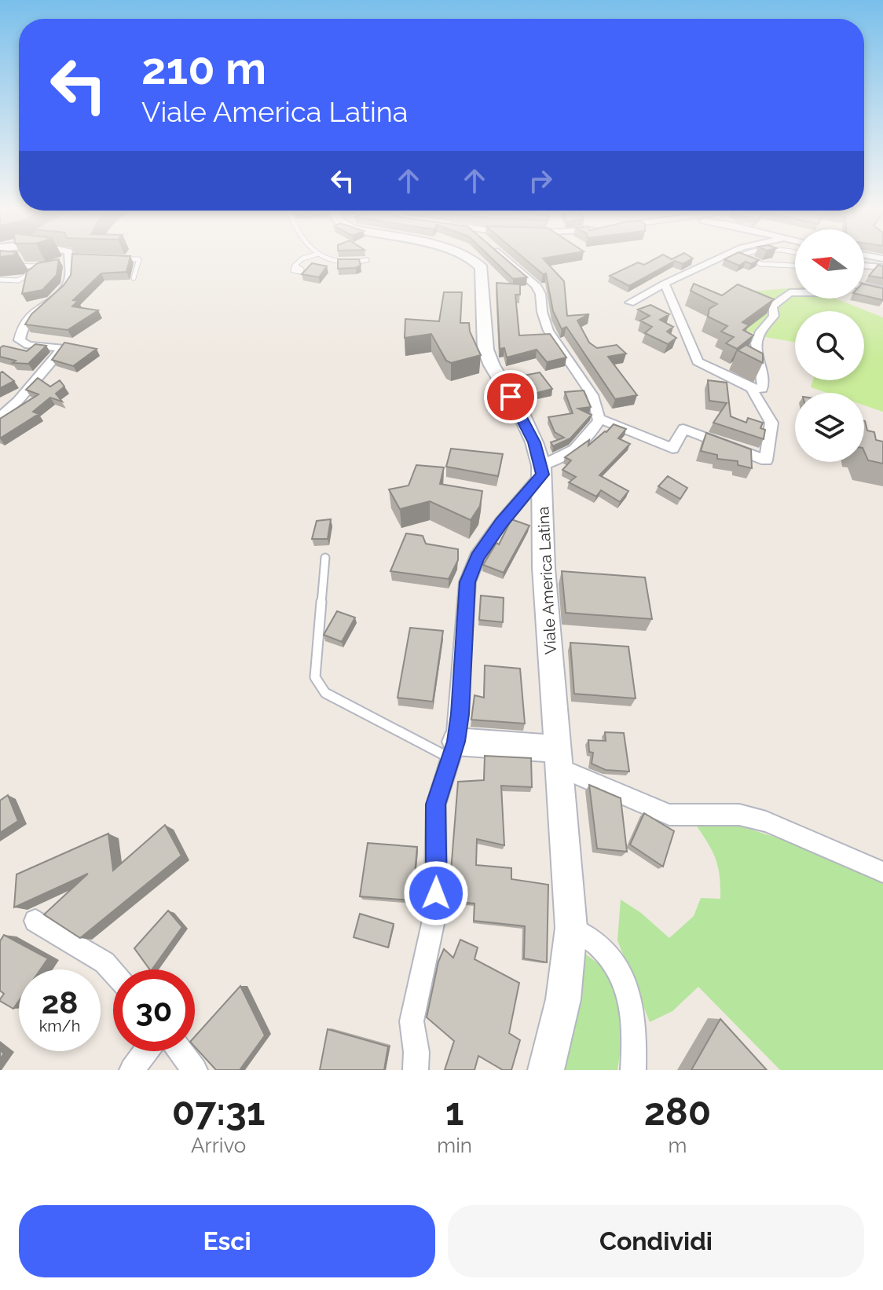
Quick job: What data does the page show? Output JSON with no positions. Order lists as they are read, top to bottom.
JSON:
{
  "streets": {
    "main road": ["Viale America Latina"]
  },
  "north": "left",
  "page": {
    "turn": ["210 m", "Viale America Latina"],
    "speed": "28 km/h",
    "limit": "30",
    "eta": [
      "07:31",
      "Arrivo",
      "1",
      "min",
      "280",
      "m"
    ],
    "buttons": ["Esci", "Condividi"]
  }
}
